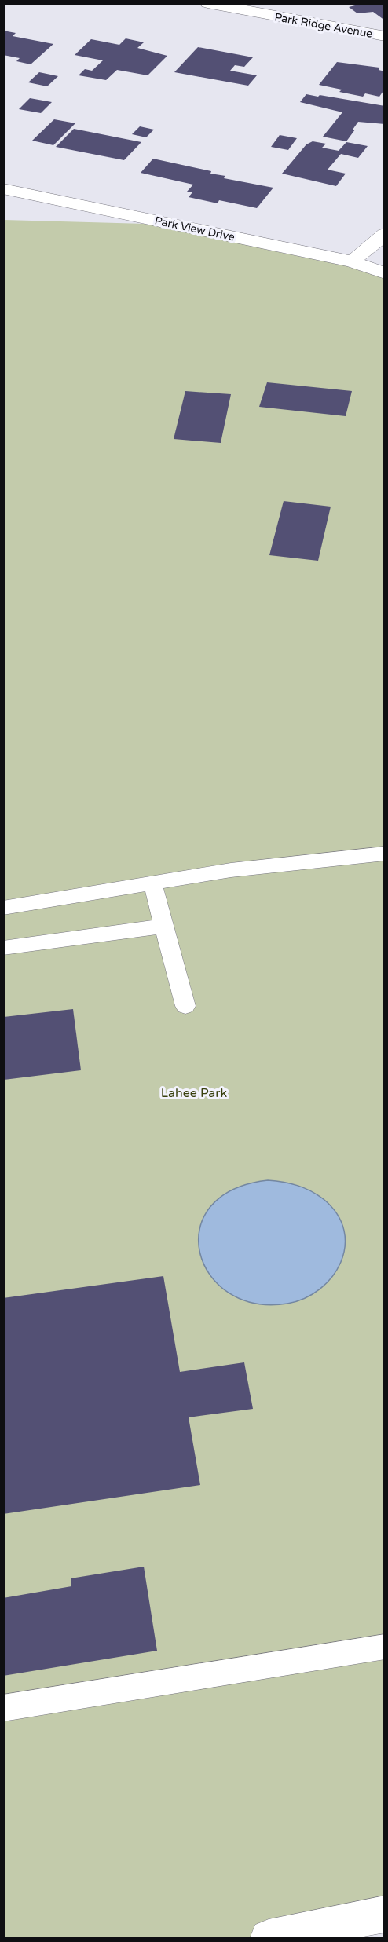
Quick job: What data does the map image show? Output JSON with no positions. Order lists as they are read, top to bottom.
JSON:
{
  "streets": {
    "street": ["Park Ridge Avenue", "Park View Drive"]
  },
  "parks": ["Lahee Park"]
}
